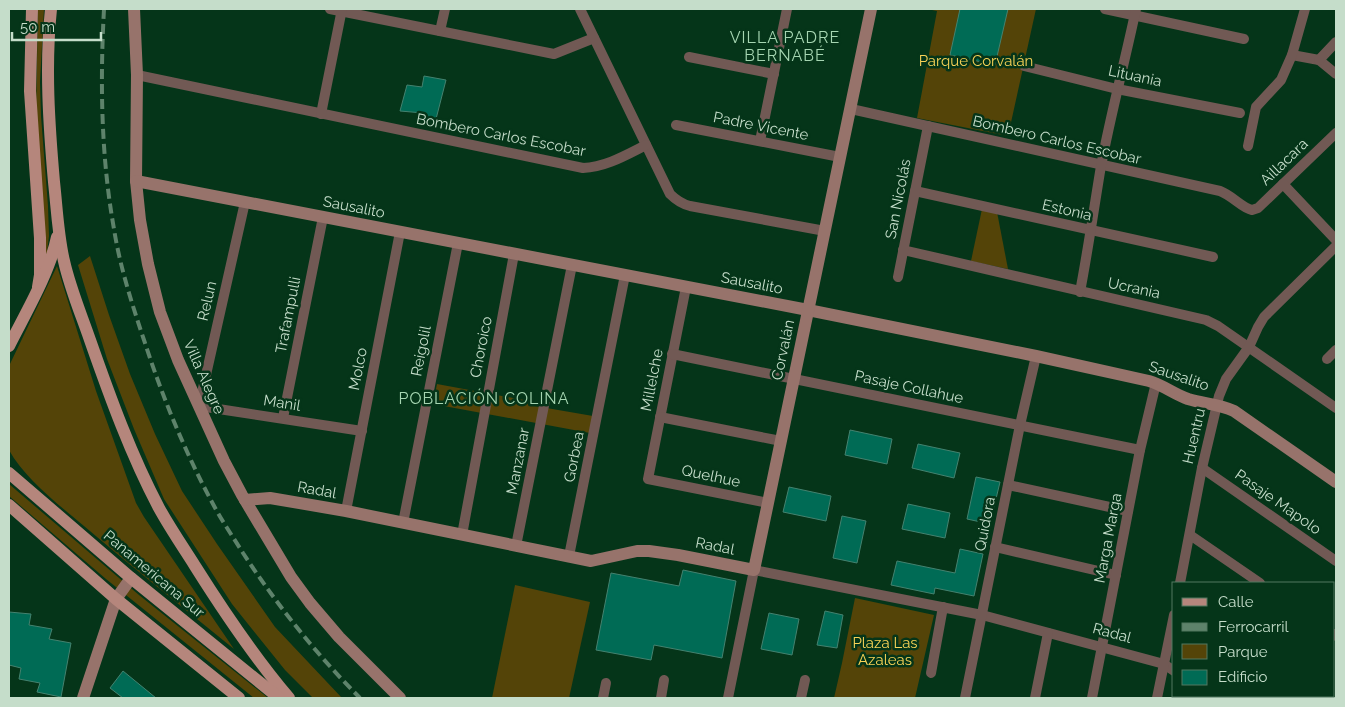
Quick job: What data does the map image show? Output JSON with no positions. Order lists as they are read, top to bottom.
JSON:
{
  "streets": {
    "main road": ["Panamericana Sur"],
    "street": [
      "Lituania",
      "Padre Vicente",
      "Bombero Carlos Escobar",
      "Aillacara",
      "San Nicolás",
      "Sausalito",
      "Estonia",
      "Ucrania",
      "Relun",
      "Trafampulli",
      "Choroico",
      "Corvalán",
      "Reigolil",
      "Molco",
      "Villa Alegre",
      "Millelche",
      "Pasaje Collahue",
      "Manil",
      "Huentru",
      "Gorbea",
      "Manzanar",
      "Quelhue",
      "Radal",
      "Pasaje Mapolo",
      "Quidora",
      "Marga Marga"
    ]
  },
  "crossings": [
    ["Padre Vicente", "Corvalán"],
    ["Bombero Carlos Escobar", "Aillacara"],
    ["Bombero Carlos Escobar", "San Nicolás"],
    ["Bombero Carlos Escobar", "Corvalán"],
    ["Bombero Carlos Escobar", "Villa Alegre"],
    ["San Nicolás", "Estonia"],
    ["San Nicolás", "Ucrania"],
    ["Sausalito", "Relun"],
    ["Sausalito", "Trafampulli"],
    ["Sausalito", "Choroico"],
    ["Sausalito", "Corvalán"],
    ["Sausalito", "Reigolil"],
    ["Sausalito", "Molco"],
    ["Sausalito", "Villa Alegre"],
    ["Sausalito", "Millelche"],
    ["Sausalito", "Huentru"],
    ["Sausalito", "Gorbea"],
    ["Sausalito", "Manzanar"],
    ["Sausalito", "Quidora"],
    ["Sausalito", "Marga Marga"],
    ["Ucrania", "Huentru"],
    ["Relun", "Villa Alegre"],
    ["Relun", "Manil"],
    ["Trafampulli", "Manil"],
    ["Choroico", "Radal"],
    ["Corvalán", "Pasaje Collahue"],
    ["Corvalán", "Quelhue"],
    ["Corvalán", "Radal"],
    ["Reigolil", "Radal"],
    ["Molco", "Manil"],
    ["Molco", "Radal"],
    ["Villa Alegre", "Manil"],
    ["Villa Alegre", "Radal"],
    ["Millelche", "Pasaje Collahue"],
    ["Millelche", "Quelhue"],
    ["Pasaje Collahue", "Quidora"],
    ["Pasaje Collahue", "Marga Marga"],
    ["Huentru", "Pasaje Mapolo"],
    ["Gorbea", "Radal"],
    ["Manzanar", "Radal"],
    ["Radal", "Quidora"],
    ["Radal", "Marga Marga"]
  ],
  "districts": ["VILLA PADRE BERNABÉ", "POBLACIÓN COLINA"],
  "parks": ["Parque Corvalán", "Plaza Las Azaleas"],
  "legend": [
    "Calle",
    "Ferrocarril",
    "Parque",
    "Edificio"
  ],
  "scale_bar": "50 m"
}
